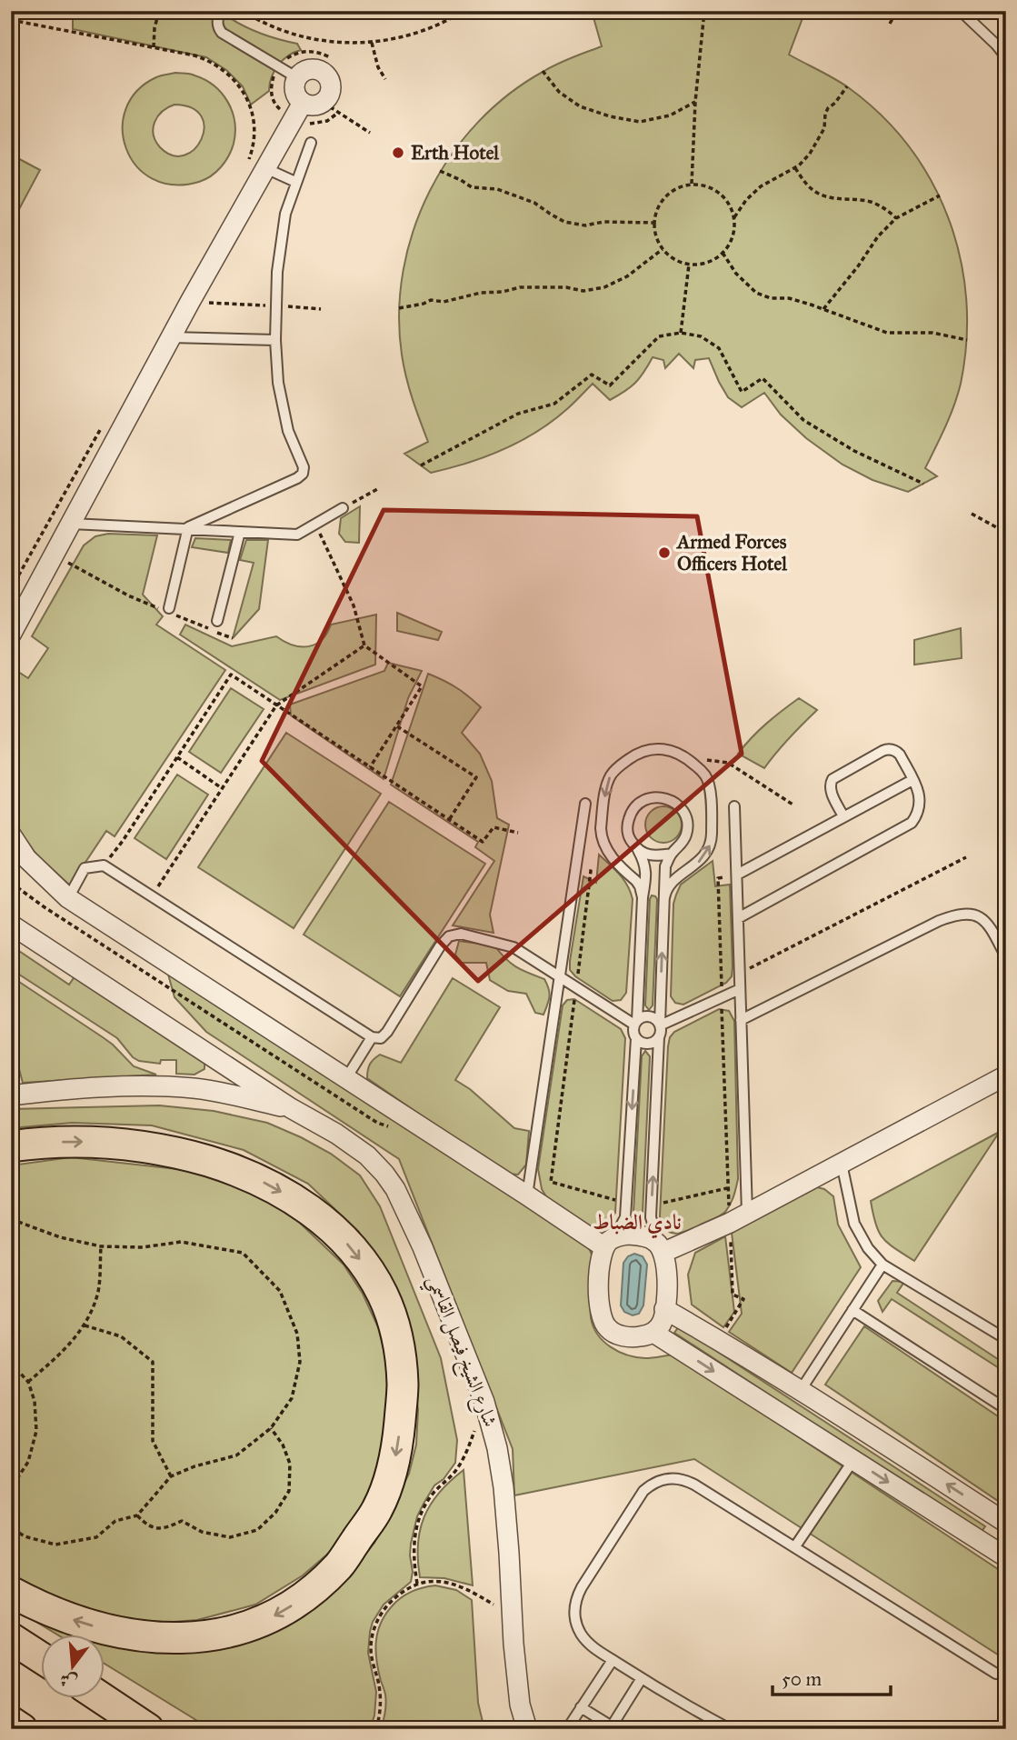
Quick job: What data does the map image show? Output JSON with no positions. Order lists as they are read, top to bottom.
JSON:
{
  "streets": {
    "street": ["شارع الشيخ فيصل القاسمي"]
  },
  "districts": ["نادي الضباط"],
  "places": ["Erth Hotel", "Armed Forces Officers Hotel"],
  "scale_bar": "50 m",
  "north": "bottom"
}
